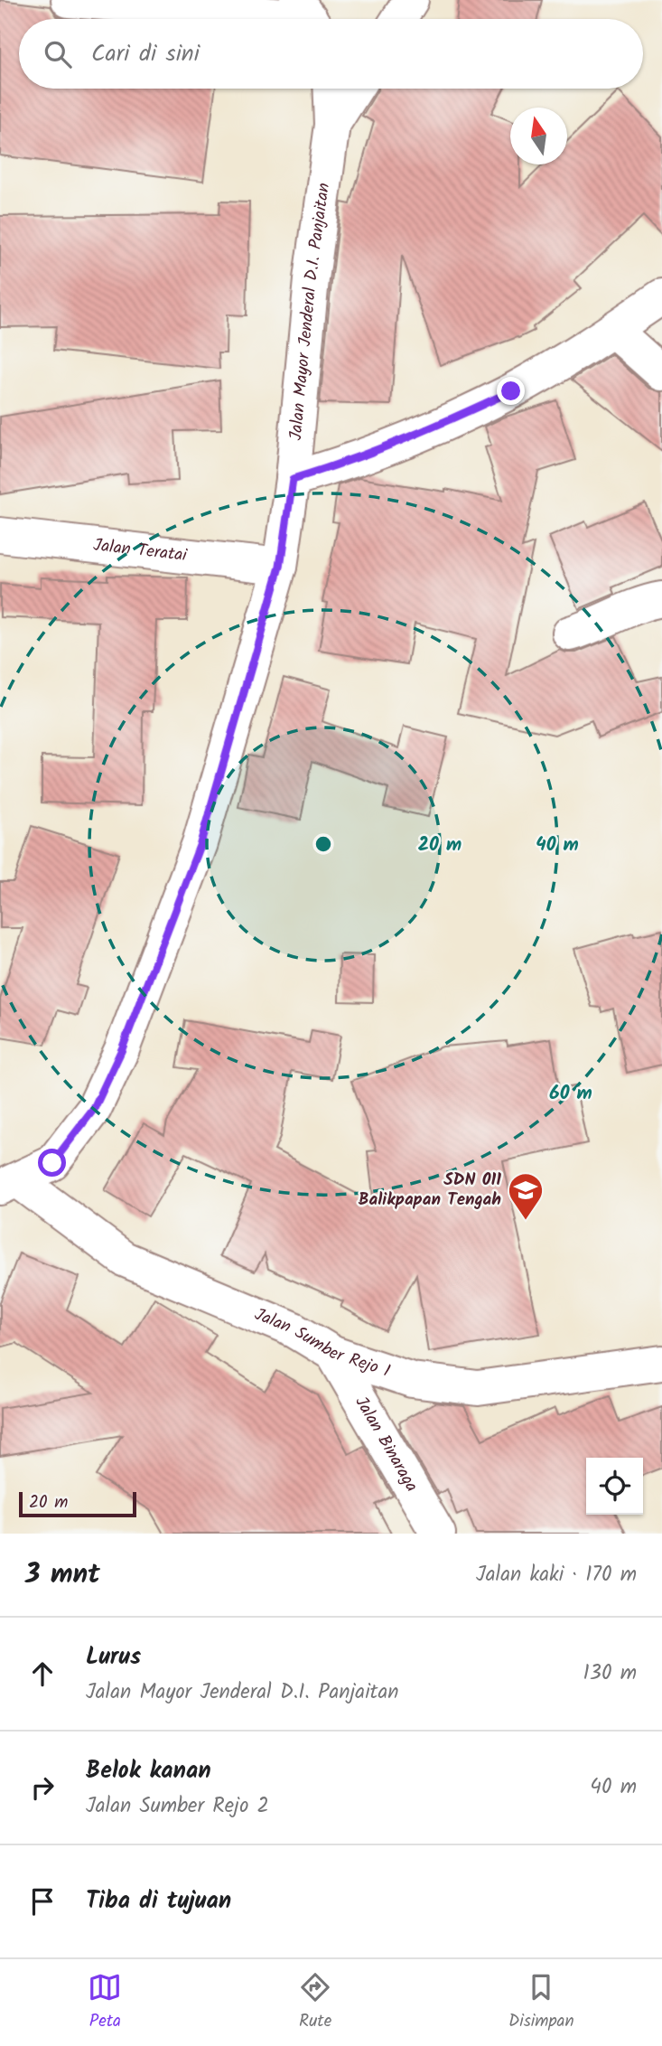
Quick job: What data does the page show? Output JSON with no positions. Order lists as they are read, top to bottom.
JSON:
{
  "streets": {
    "street": [
      "Jalan Mayor Jenderal D.I. Panjaitan",
      "Jalan Teratai",
      "Jalan Sumber Rejo 1",
      "Jalan Binaraga"
    ]
  },
  "crossings": [
    ["Jalan Mayor Jenderal D.I. Panjaitan", "Jalan Teratai"],
    ["Jalan Mayor Jenderal D.I. Panjaitan", "Jalan Sumber Rejo 1"],
    ["Jalan Sumber Rejo 1", "Jalan Binaraga"]
  ],
  "places": {
    "school or university": ["SDN 011 Balikpapan Tengah"]
  },
  "scale_bar": "20 m",
  "north": "top",
  "page": {
    "search": "Cari di sini",
    "scale": "20 m",
    "heading": ["3 mnt", "Jalan kaki · 170 m"],
    "list": [
      ["Lurus", "Jalan Mayor Jenderal D.I. Panjaitan", "130 m"],
      ["Belok kanan", "Jalan Sumber Rejo 2", "40 m"],
      "Tiba di tujuan"
    ],
    "nav": ["Peta", "Rute", "Disimpan"]
  },
  "rings": ["20 m", "40 m", "60 m"]
}
